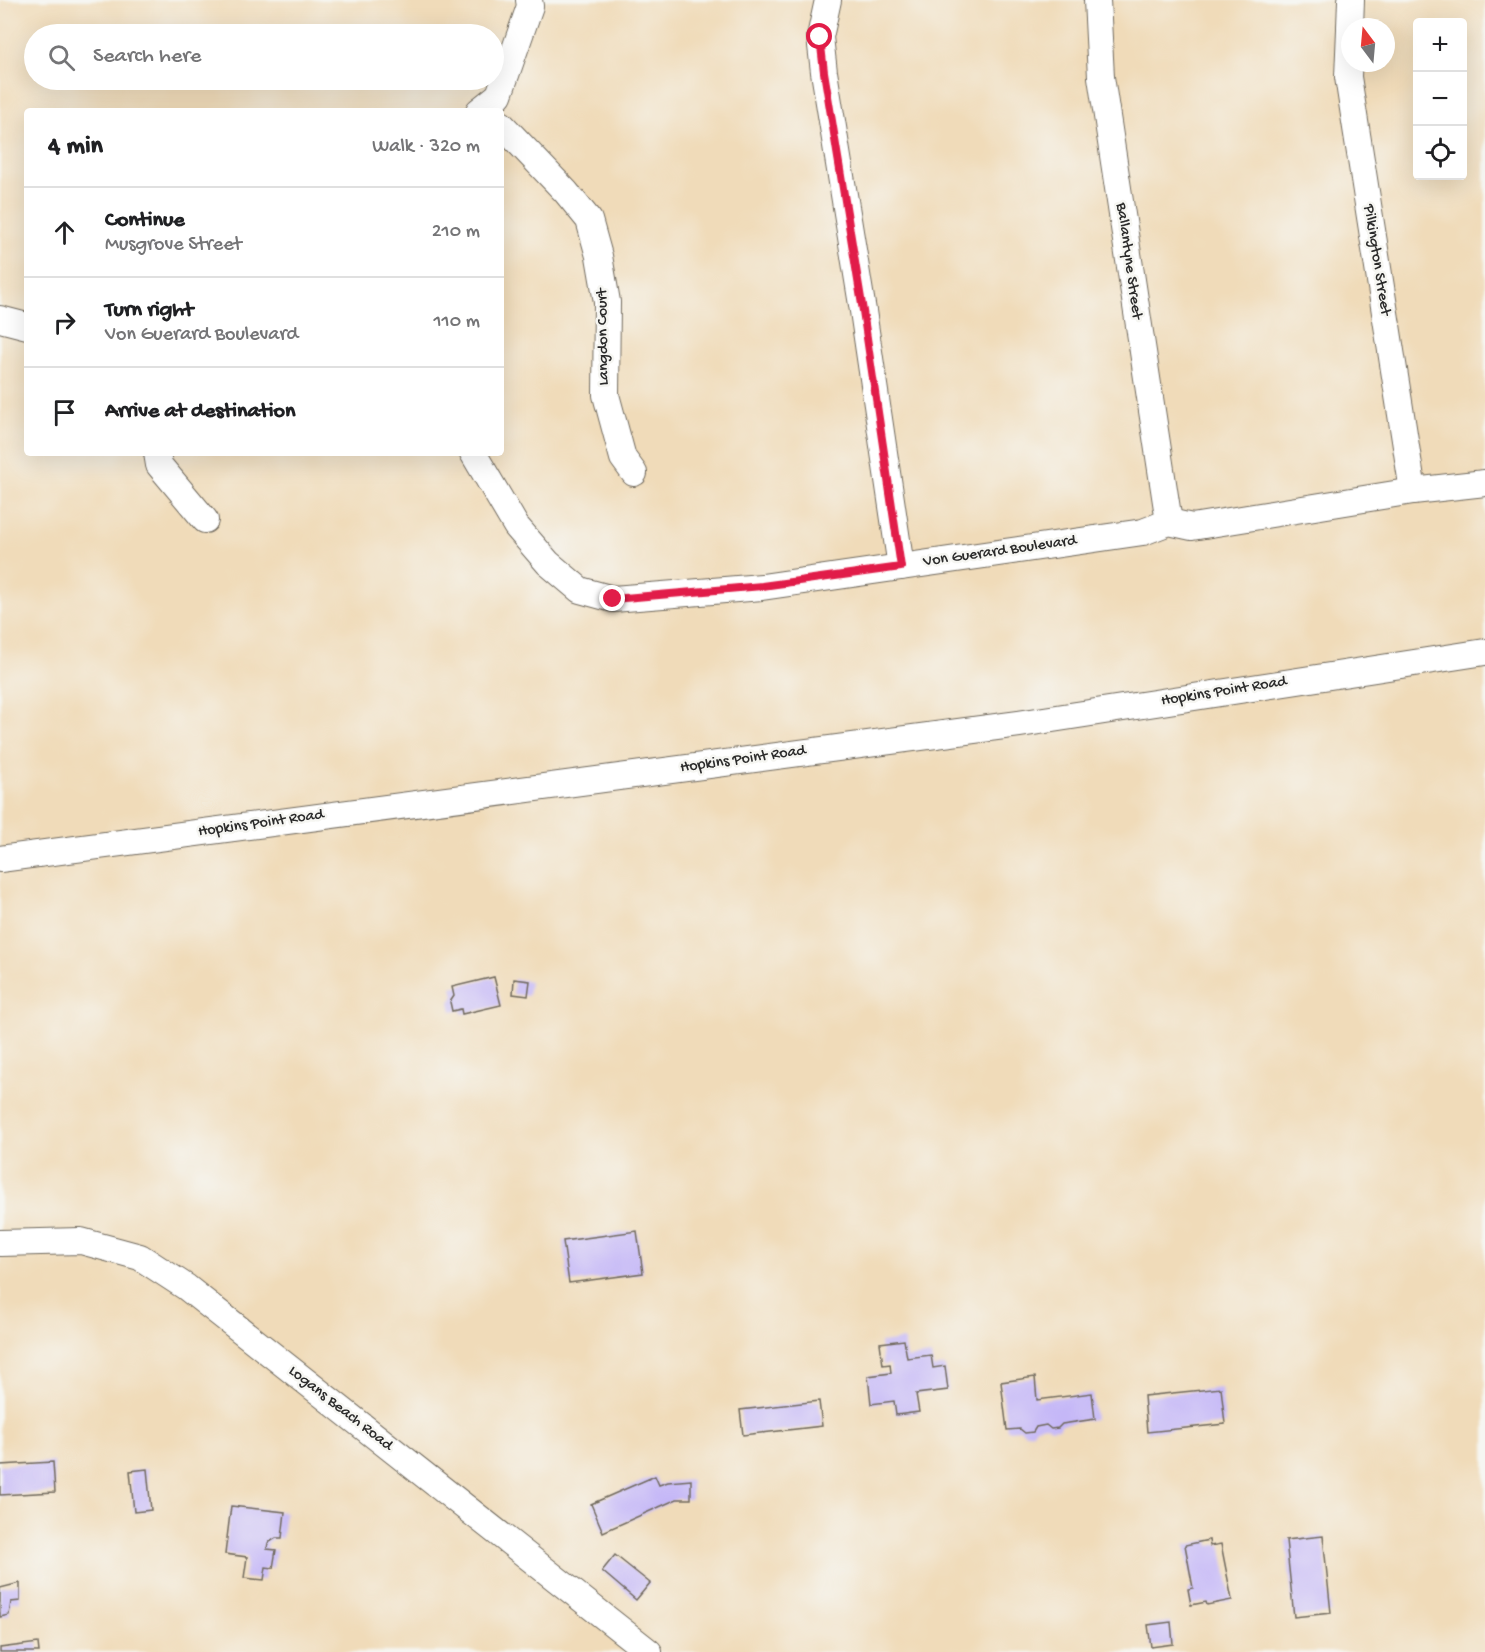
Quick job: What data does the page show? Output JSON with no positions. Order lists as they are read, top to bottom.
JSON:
{
  "streets": {
    "street": [
      "Pilkington Street",
      "Ballantyne Street",
      "Langdon Court",
      "Von Guerard Boulevard",
      "Hopkins Point Road",
      "Logans Beach Road"
    ]
  },
  "crossings": [
    ["Pilkington Street", "Von Guerard Boulevard"],
    ["Ballantyne Street", "Von Guerard Boulevard"]
  ],
  "north": "top",
  "page": {
    "map_buttons": ["+", "−"],
    "search": "Search here",
    "heading": ["4 min", "Walk · 320 m"],
    "list": [
      ["Continue", "Musgrove Street", "210 m"],
      ["Turn right", "Von Guerard Boulevard", "110 m"],
      "Arrive at destination"
    ]
  }
}
